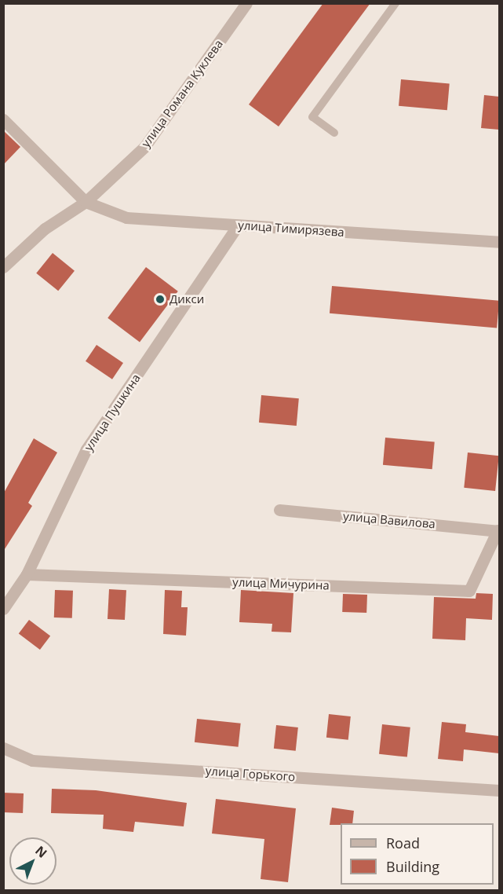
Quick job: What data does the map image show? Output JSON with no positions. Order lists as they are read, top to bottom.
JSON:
{
  "streets": {
    "street": [
      "улица Романа Куклева",
      "улица Тимирязева",
      "улица Пушкина",
      "улица Вавилова",
      "улица Мичурина",
      "улица Горького"
    ]
  },
  "crossings": [
    ["улица Романа Куклева", "улица Тимирязева"],
    ["улица Тимирязева", "улица Пушкина"],
    ["улица Пушкина", "улица Мичурина"],
    ["улица Вавилова", "улица Мичурина"]
  ],
  "places": ["Дикси"],
  "legend": ["Road", "Building"],
  "north": "top right"
}
